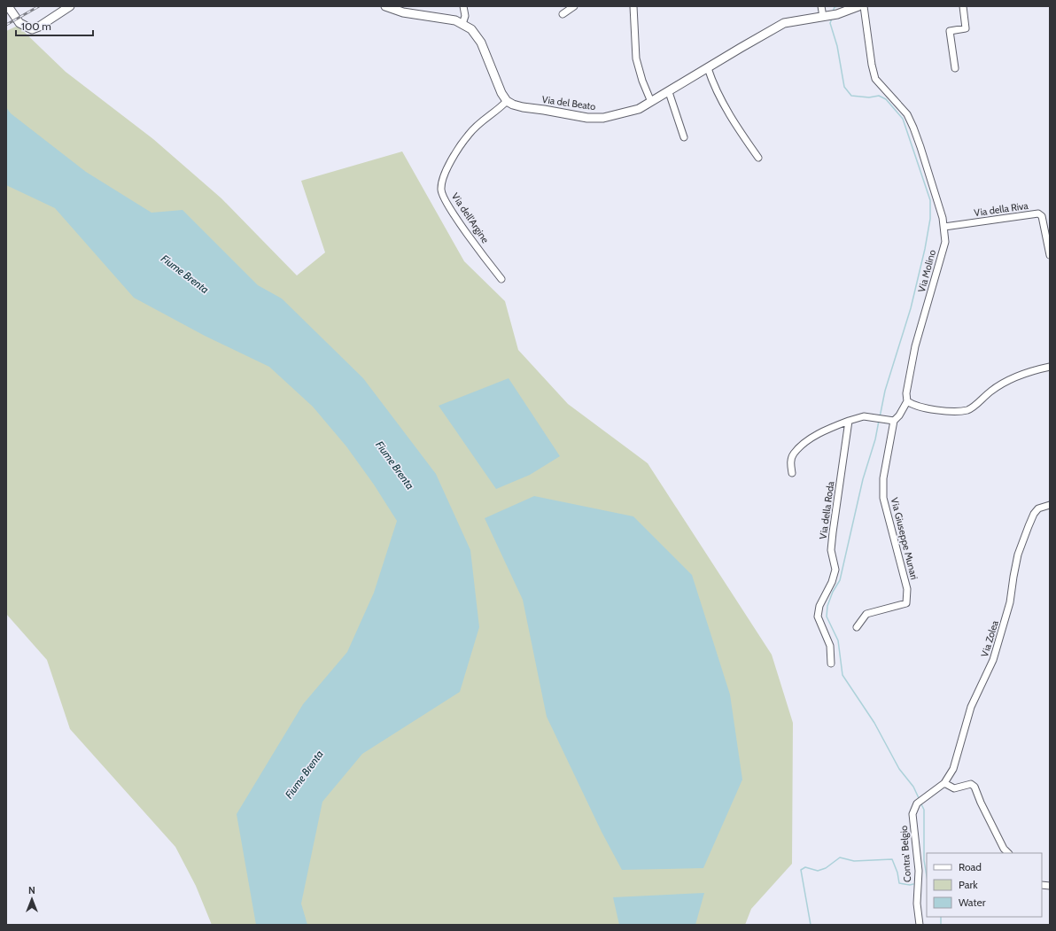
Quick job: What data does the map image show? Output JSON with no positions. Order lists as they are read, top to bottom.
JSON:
{
  "streets": {
    "street": [
      "Via del Beato",
      "Via della Riva",
      "Via dell'Argine",
      "Via Molino",
      "Via della Roda",
      "Via Giuseppe Munari",
      "Via Zolea",
      "Contra' Belgio"
    ]
  },
  "crossings": [
    ["Via del Beato", "Via dell'Argine"],
    ["Via della Riva", "Via Molino"],
    ["Via Zolea", "Contra' Belgio"]
  ],
  "water": ["Fiume Brenta"],
  "legend": ["Road", "Park", "Water"],
  "scale_bar": "100 m",
  "north": "top"
}
